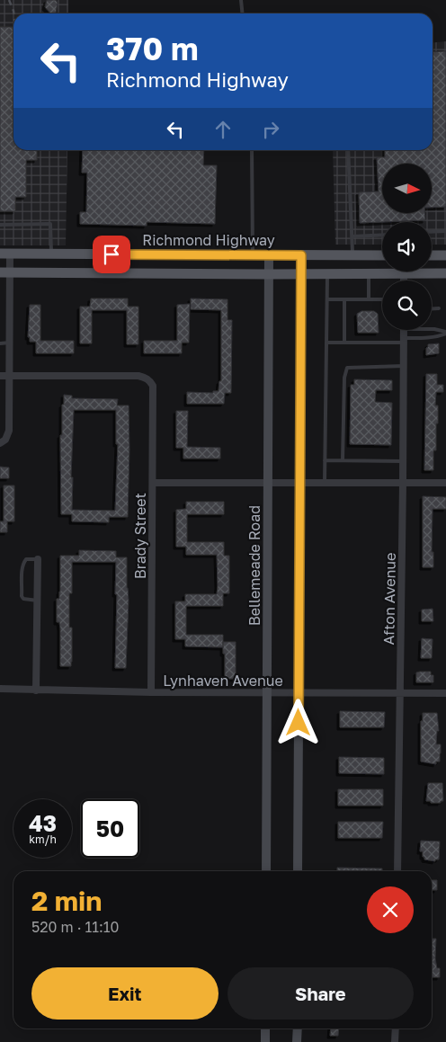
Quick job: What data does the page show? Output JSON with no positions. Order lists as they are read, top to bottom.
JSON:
{
  "streets": {
    "main road": ["Richmond Highway", "Bellemeade Road"],
    "street": ["Brady Street", "Afton Avenue", "Lynhaven Avenue"]
  },
  "crossings": [
    ["Richmond Highway", "Bellemeade Road"],
    ["Brady Street", "Lynhaven Avenue"],
    ["Bellemeade Road", "Lynhaven Avenue"],
    ["Afton Avenue", "Lynhaven Avenue"]
  ],
  "north": "right",
  "page": {
    "turn": ["370 m", "Richmond Highway"],
    "speed": "43 km/h",
    "limit": "50",
    "heading": ["2 min", "520 m · 11:10"],
    "buttons": ["Exit", "Share"]
  }
}
